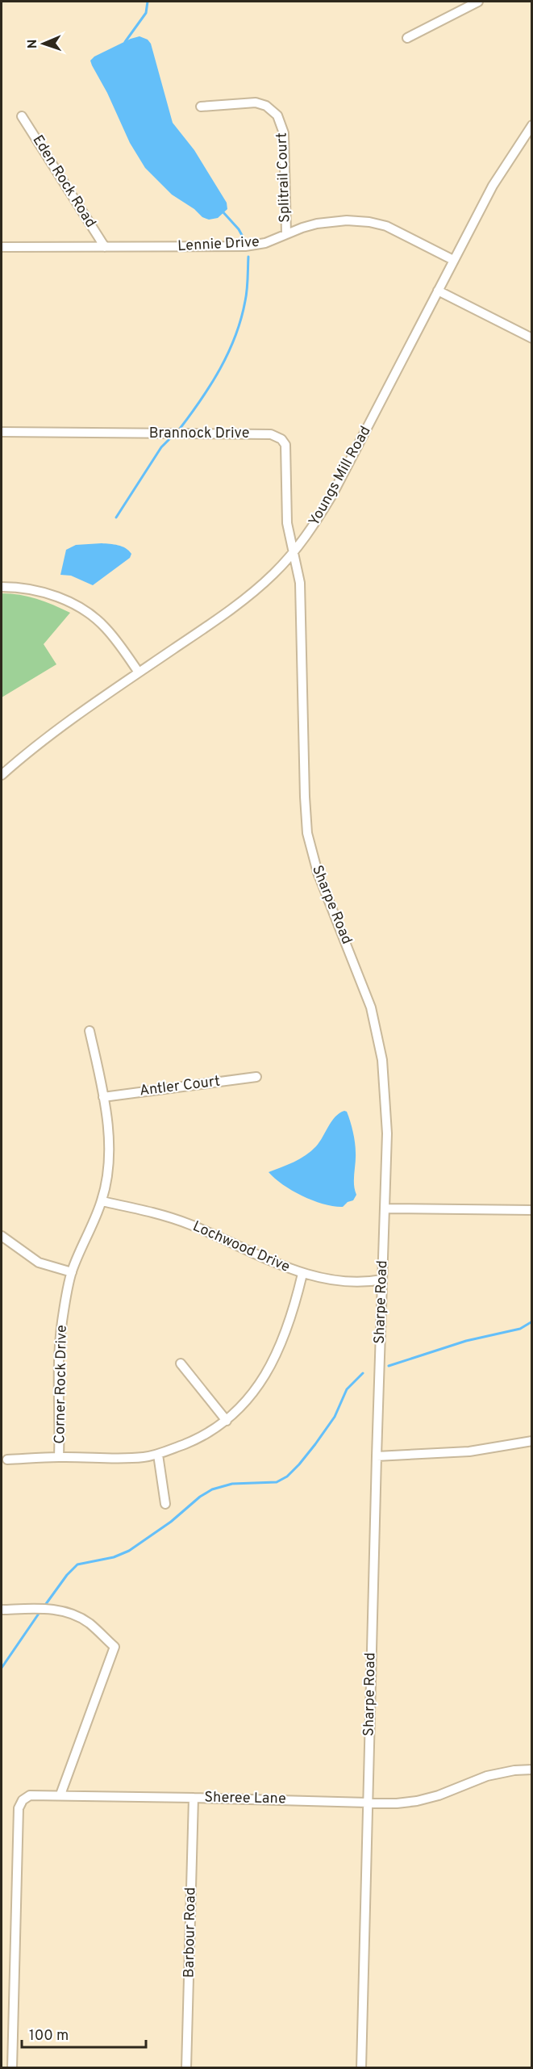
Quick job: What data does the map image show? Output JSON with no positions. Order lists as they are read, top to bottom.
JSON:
{
  "streets": {
    "street": [
      "Splitrail Court",
      "Eden Rock Road",
      "Lennie Drive",
      "Brannock Drive",
      "Youngs Mill Road",
      "Sharpe Road",
      "Antler Court",
      "Lochwood Drive",
      "Corner Rock Drive",
      "Sheree Lane",
      "Barbour Road"
    ]
  },
  "crossings": [
    ["Splitrail Court", "Lennie Drive"],
    ["Eden Rock Road", "Lennie Drive"],
    ["Lennie Drive", "Youngs Mill Road"],
    ["Brannock Drive", "Youngs Mill Road"],
    ["Brannock Drive", "Sharpe Road"],
    ["Youngs Mill Road", "Sharpe Road"],
    ["Sharpe Road", "Lochwood Drive"],
    ["Sharpe Road", "Sheree Lane"],
    ["Antler Court", "Corner Rock Drive"],
    ["Lochwood Drive", "Corner Rock Drive"],
    ["Sheree Lane", "Barbour Road"]
  ],
  "scale_bar": "100 m",
  "north": "left"
}
